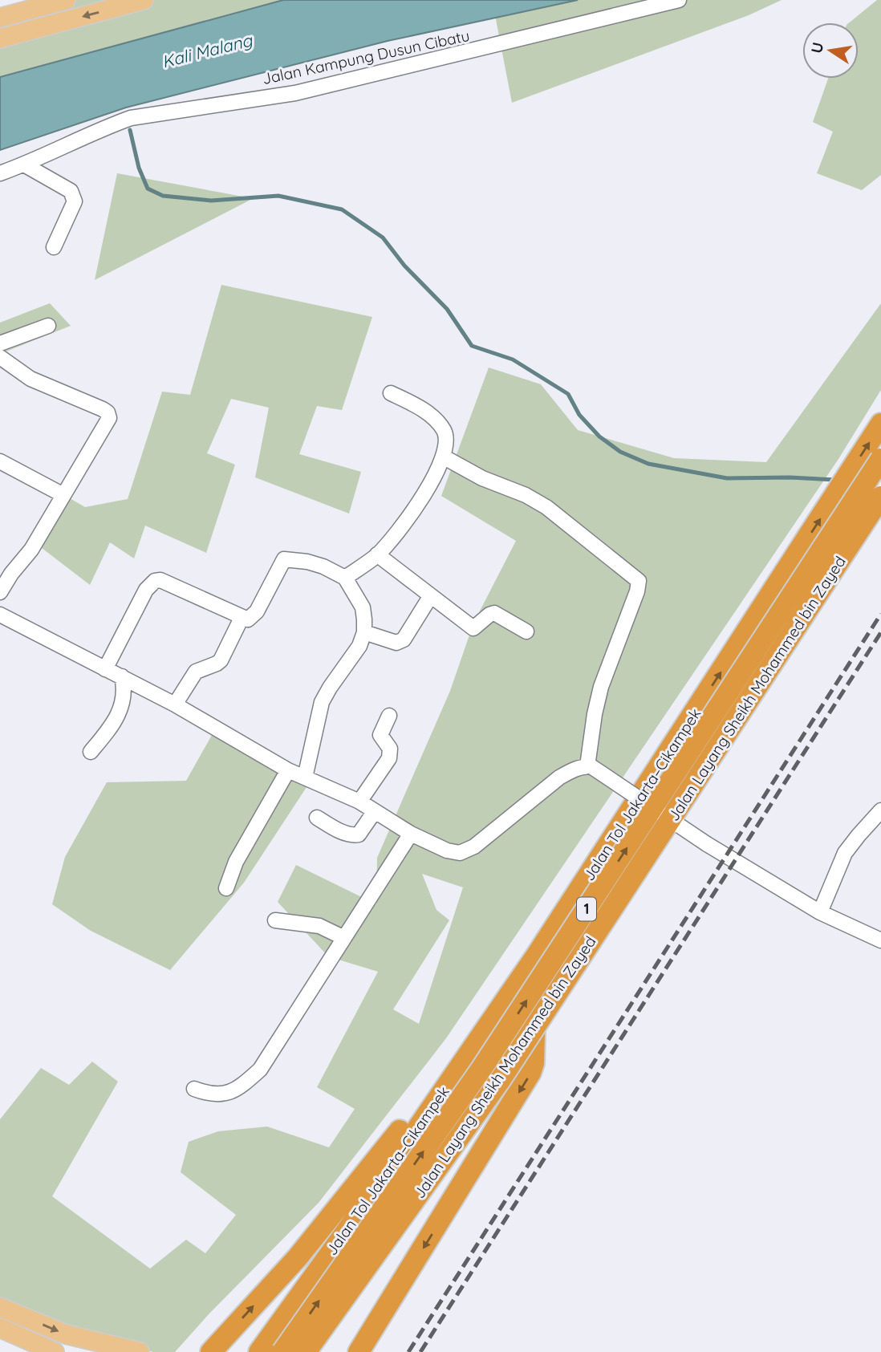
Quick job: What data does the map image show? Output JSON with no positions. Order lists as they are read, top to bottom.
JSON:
{
  "streets": {
    "highway": ["Jalan Layang Sheikh Mohammed bin Zayed", "Jalan Tol Jakarta–Cikampek", "1"],
    "street": ["Jalan Kampung Dusun Cibatu"]
  },
  "crossings": [
    ["Jalan Layang Sheikh Mohammed bin Zayed", "1"]
  ],
  "water": ["Kali Malang"],
  "north": "left"
}
